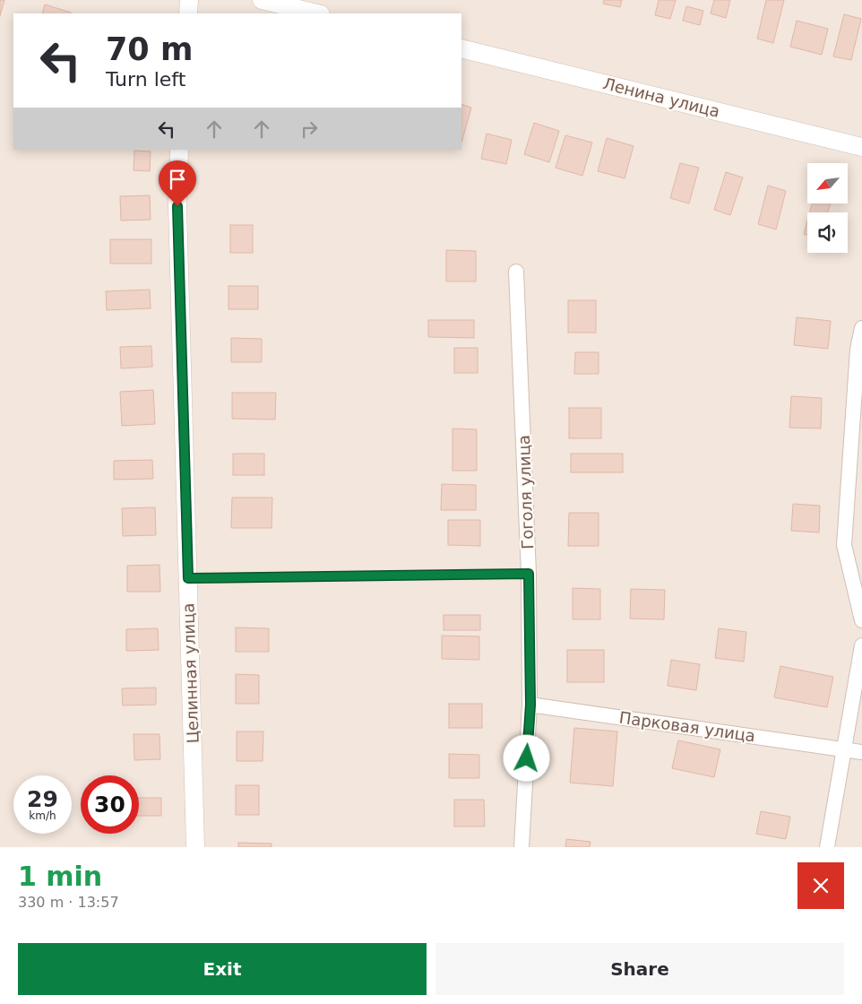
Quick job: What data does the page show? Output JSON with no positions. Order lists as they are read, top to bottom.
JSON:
{
  "streets": {
    "street": [
      "Ленина улица",
      "Гоголя улица",
      "Целинная улица",
      "Парковая улица"
    ]
  },
  "crossings": [
    ["Гоголя улица", "Парковая улица"]
  ],
  "north": "bottom left",
  "page": {
    "turn": ["70 m", "Turn left"],
    "speed": "29 km/h",
    "limit": "30",
    "heading": ["1 min", "330 m · 13:57"],
    "buttons": ["Exit", "Share"]
  }
}
